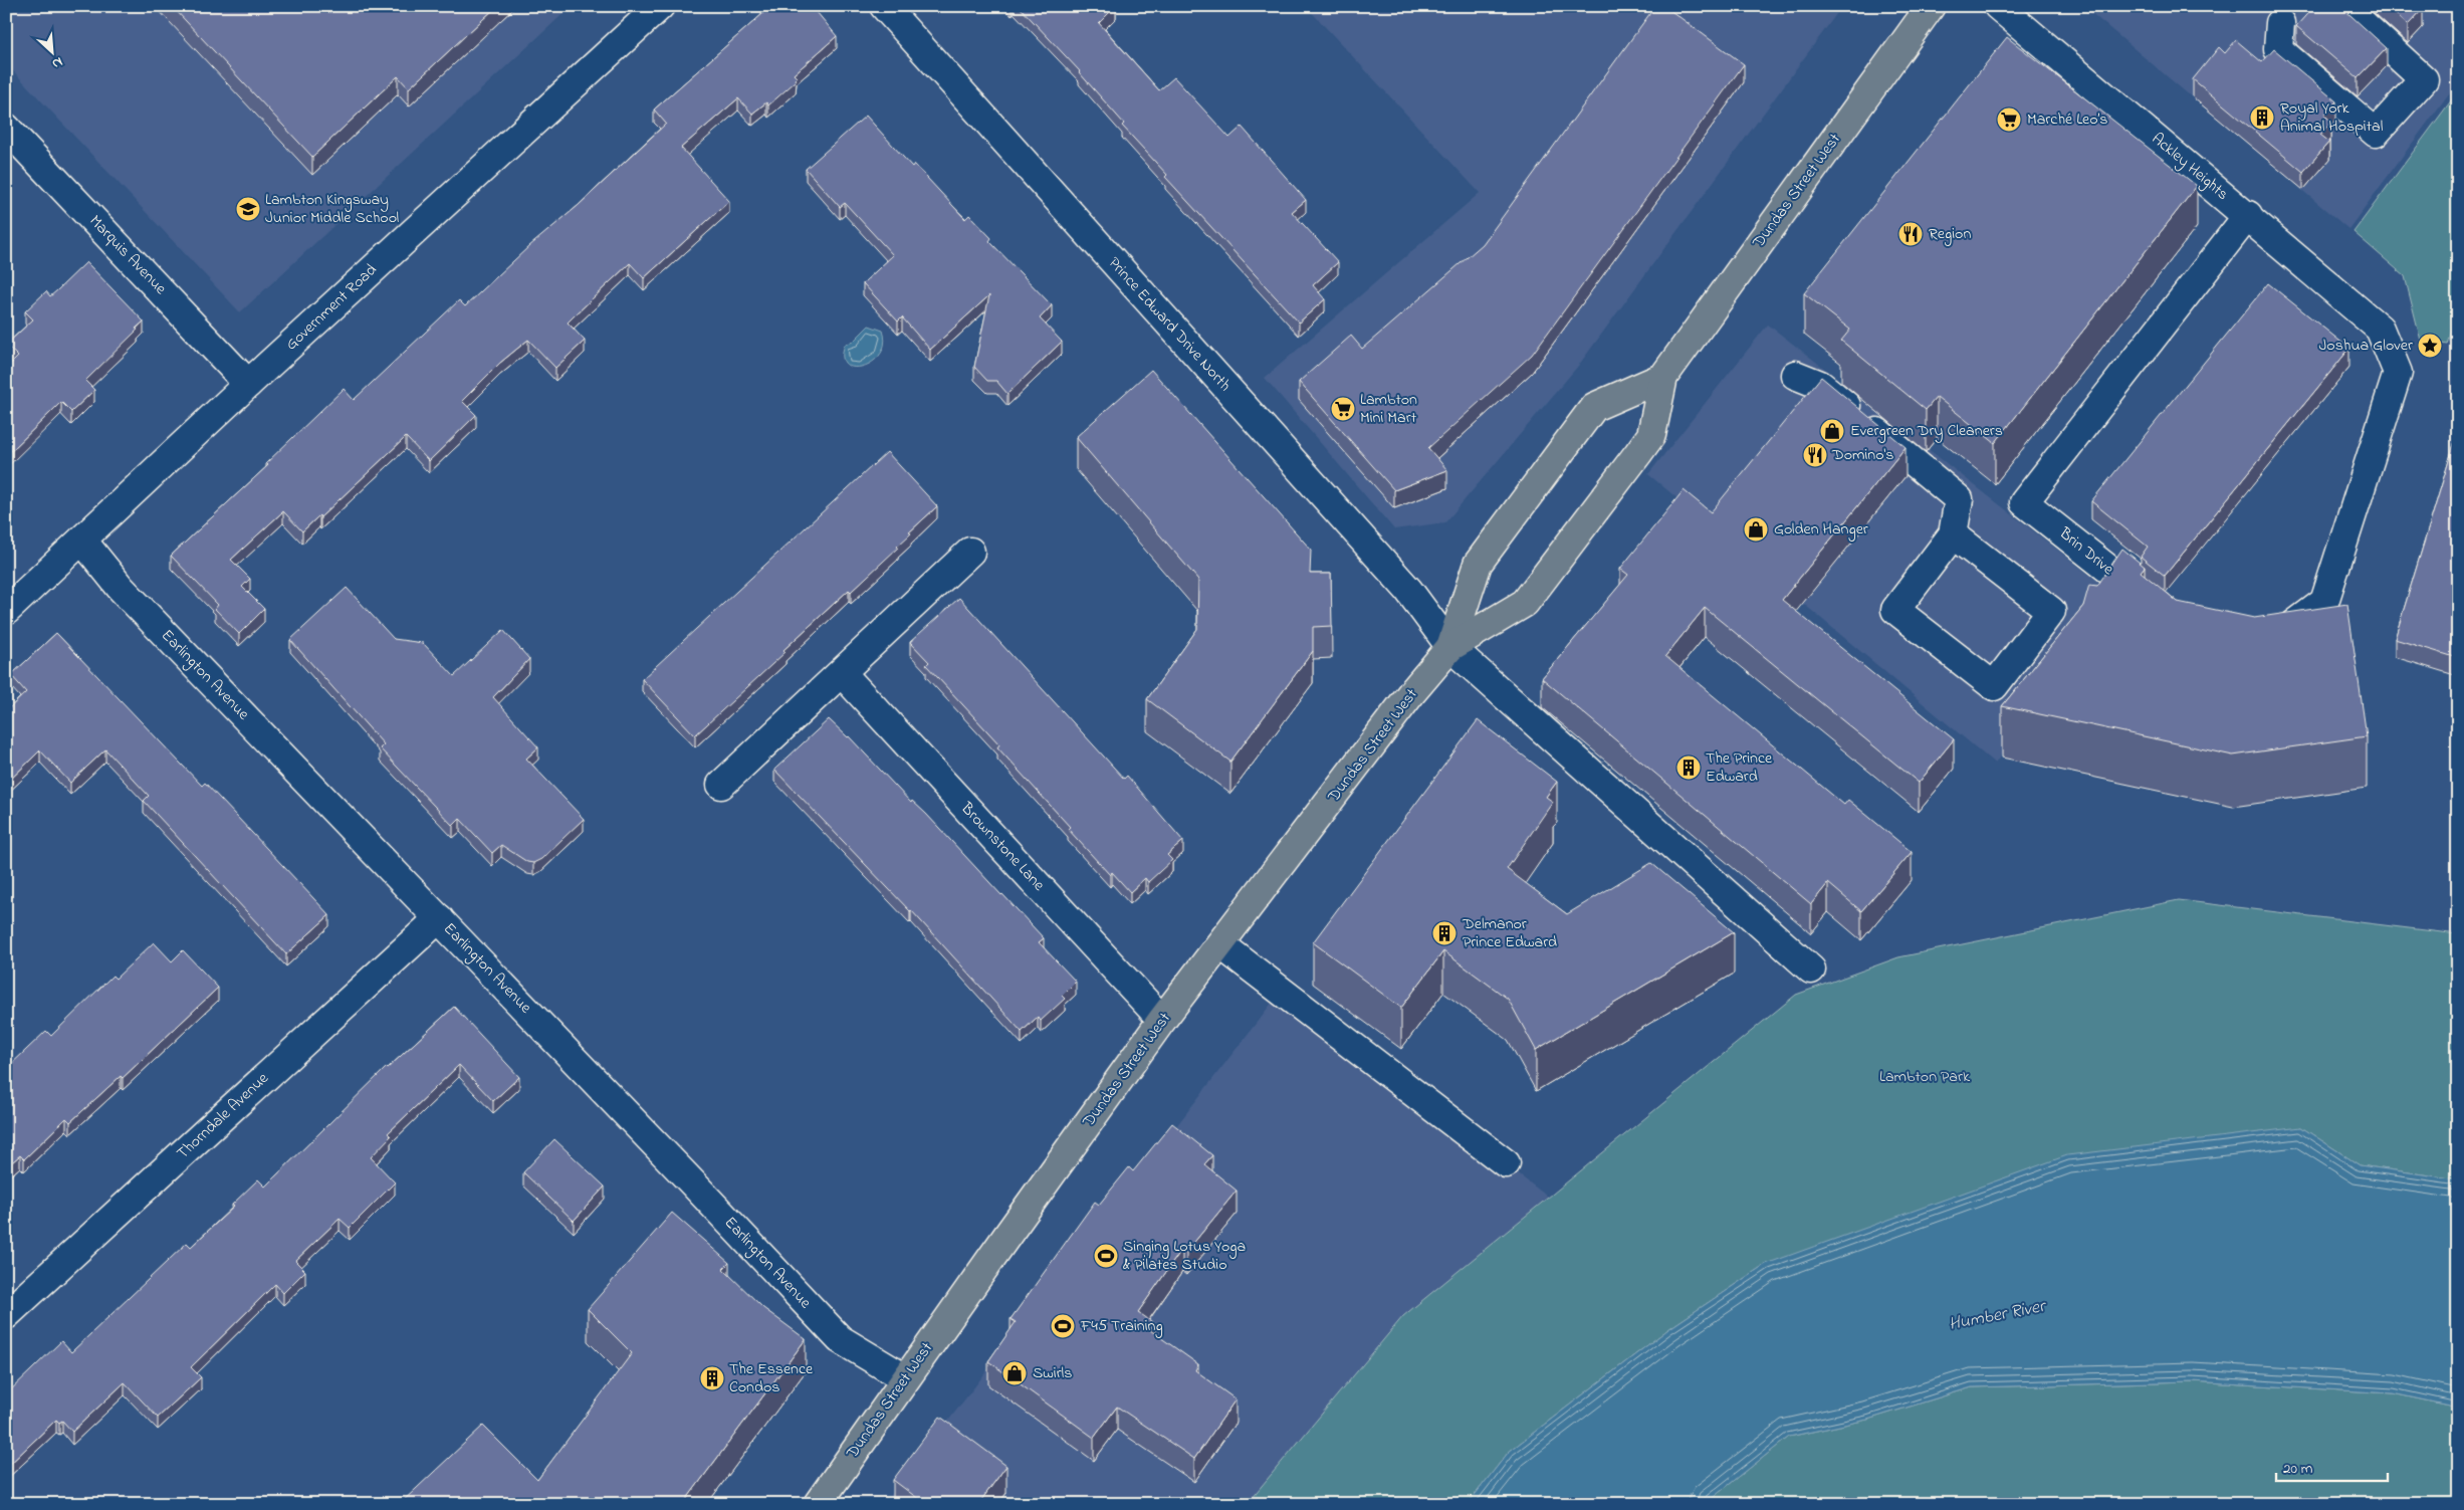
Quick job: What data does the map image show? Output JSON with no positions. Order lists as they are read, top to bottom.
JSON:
{
  "streets": {
    "main road": ["Dundas Street West"],
    "street": [
      "Ackley Heights",
      "Marquis Avenue",
      "Government Road",
      "Prince Edward Drive North",
      "Brin Drive",
      "Earlington Avenue",
      "Brownstone Lane",
      "Thorndale Avenue"
    ]
  },
  "crossings": [
    ["Ackley Heights", "Brin Drive"],
    ["Dundas Street West", "Prince Edward Drive North"],
    ["Dundas Street West", "Earlington Avenue"],
    ["Dundas Street West", "Brownstone Lane"],
    ["Marquis Avenue", "Government Road"],
    ["Government Road", "Earlington Avenue"],
    ["Earlington Avenue", "Thorndale Avenue"]
  ],
  "water": ["Humber River"],
  "parks": ["Lambton Park"],
  "places": {
    "building": [
      "Royal York Animal Hospital",
      "The Prince Edward",
      "Delmanor Prince Edward",
      "The Essence Condos"
    ],
    "supermarket": ["Marché Leo’s", "Lambton Mini Mart"],
    "school or university": ["Lambton Kingsway Junior Middle School"],
    "restaurant": ["Region", "Domino's"],
    "place": ["Joshua Glover"],
    "shop": ["Evergreen Dry Cleaners", "Golden Hanger", "Swirls"],
    "sports": ["Singing Lotus Yoga & Pilates Studio", "F45 Training"]
  },
  "scale_bar": "20 m",
  "north": "bottom right"
}
